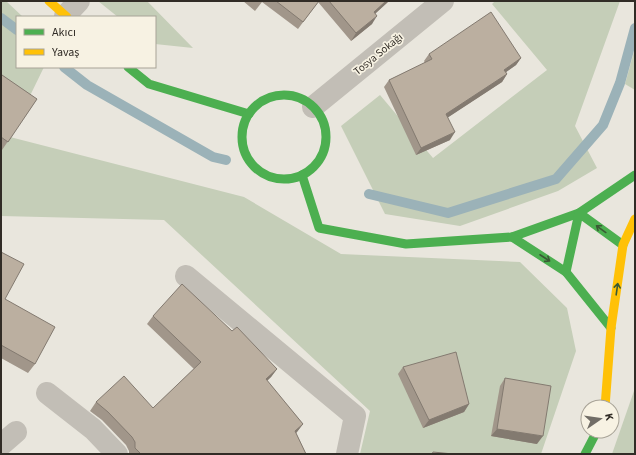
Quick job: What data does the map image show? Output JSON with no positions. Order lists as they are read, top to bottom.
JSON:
{
  "streets": {
    "street": ["Tosya Sokağı"]
  },
  "legend": ["Akıcı", "Yavaş"],
  "north": "right"
}
